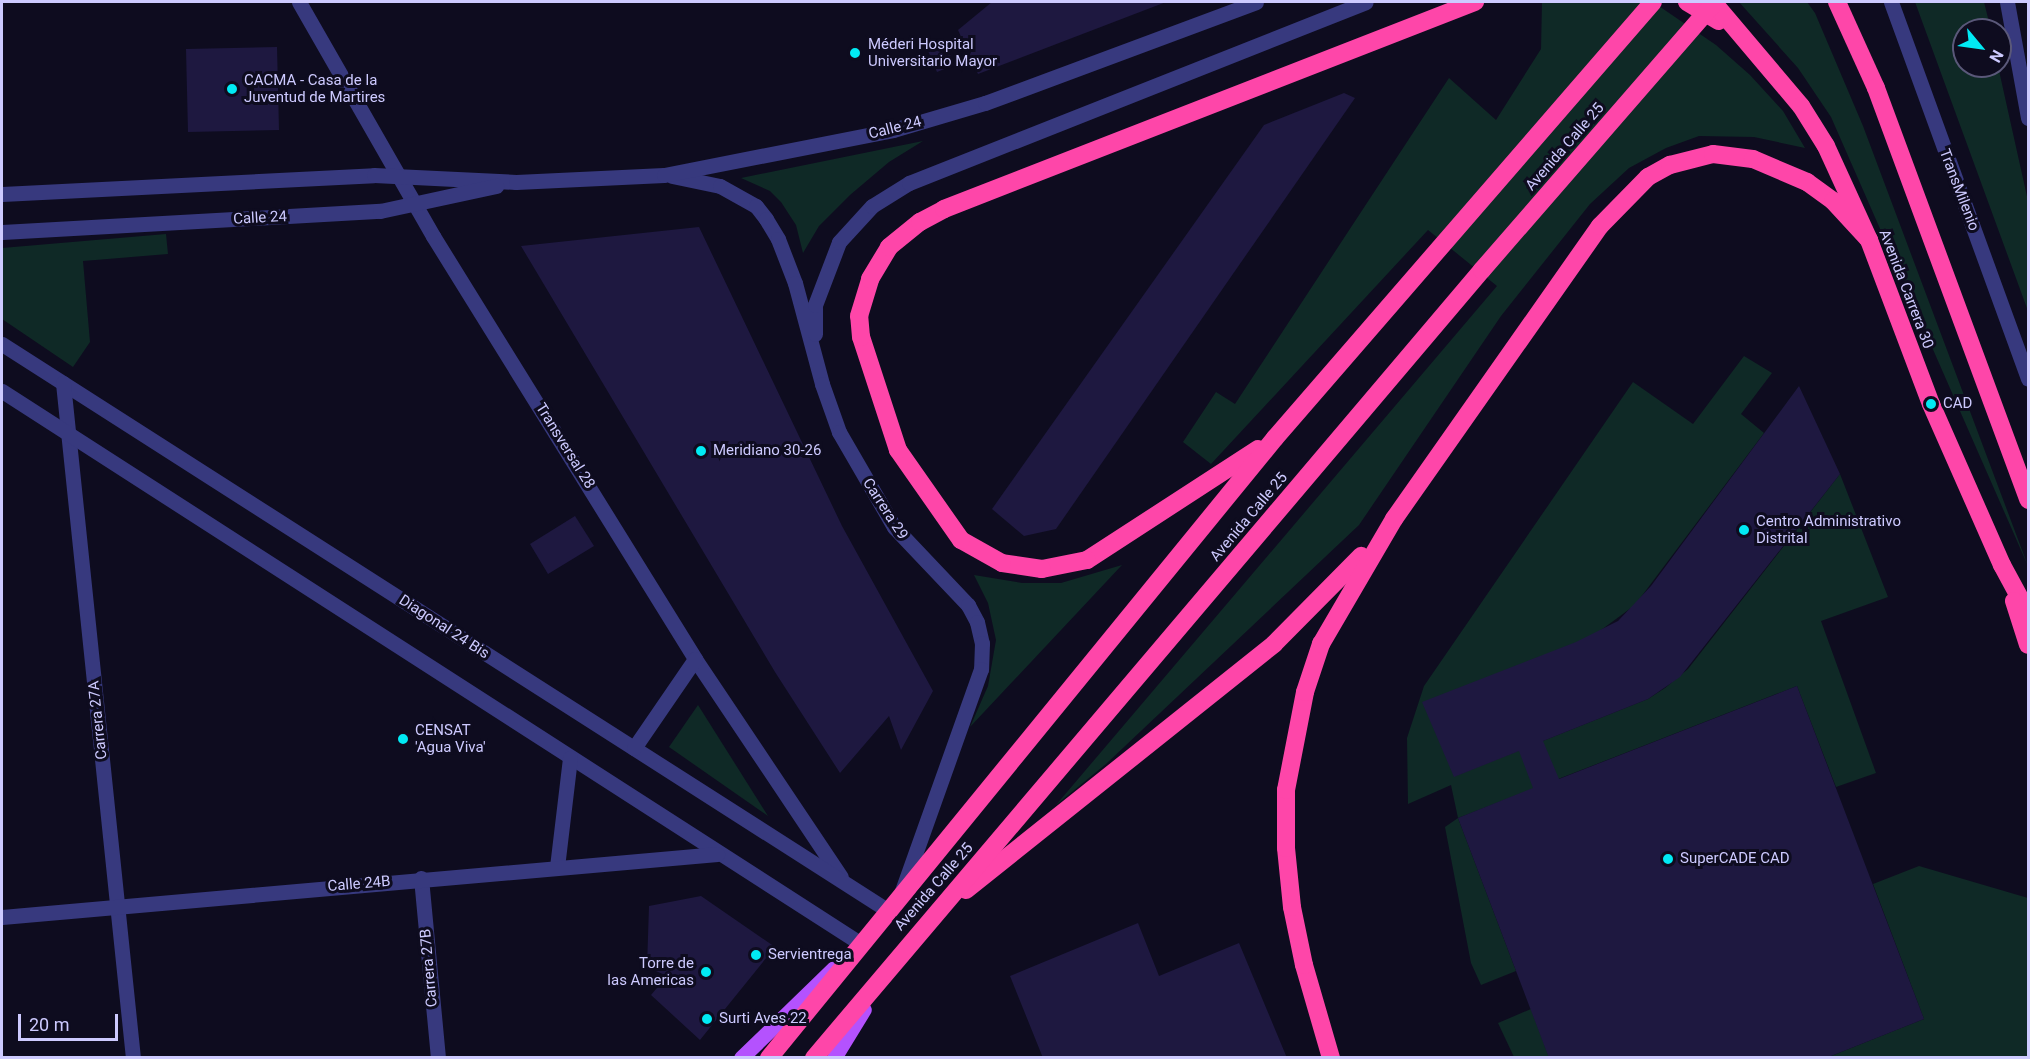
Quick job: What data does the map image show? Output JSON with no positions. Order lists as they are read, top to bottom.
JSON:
{
  "streets": {
    "highway": ["Avenida Calle 25", "Avenida Carrera 30"],
    "street": [
      "Calle 24",
      "TransMilenio",
      "Transversal 28",
      "Carrera 29",
      "Diagonal 24 Bis",
      "Carrera 27A",
      "Calle 24B",
      "Carrera 27B"
    ]
  },
  "crossings": [
    ["Calle 24", "Transversal 28"],
    ["Calle 24", "Carrera 29"],
    ["Avenida Calle 25", "Avenida Carrera 30"],
    ["Avenida Calle 25", "Carrera 29"],
    ["Avenida Calle 25", "Diagonal 24 Bis"],
    ["Transversal 28", "Diagonal 24 Bis"],
    ["Diagonal 24 Bis", "Carrera 27A"],
    ["Carrera 27A", "Calle 24B"],
    ["Calle 24B", "Carrera 27B"]
  ],
  "places": [
    "Méderi Hospital Universitario Mayor",
    "CACMA - Casa de la Juventud de Martires",
    "CAD",
    "Meridiano 30-26",
    "Centro Administrativo Distrital",
    "CENSAT 'Agua Viva'",
    "SuperCADE CAD",
    "Servientrega",
    "Torre de las Americas",
    "Surti Aves 22"
  ],
  "scale_bar": "20 m",
  "north": "bottom right"
}
